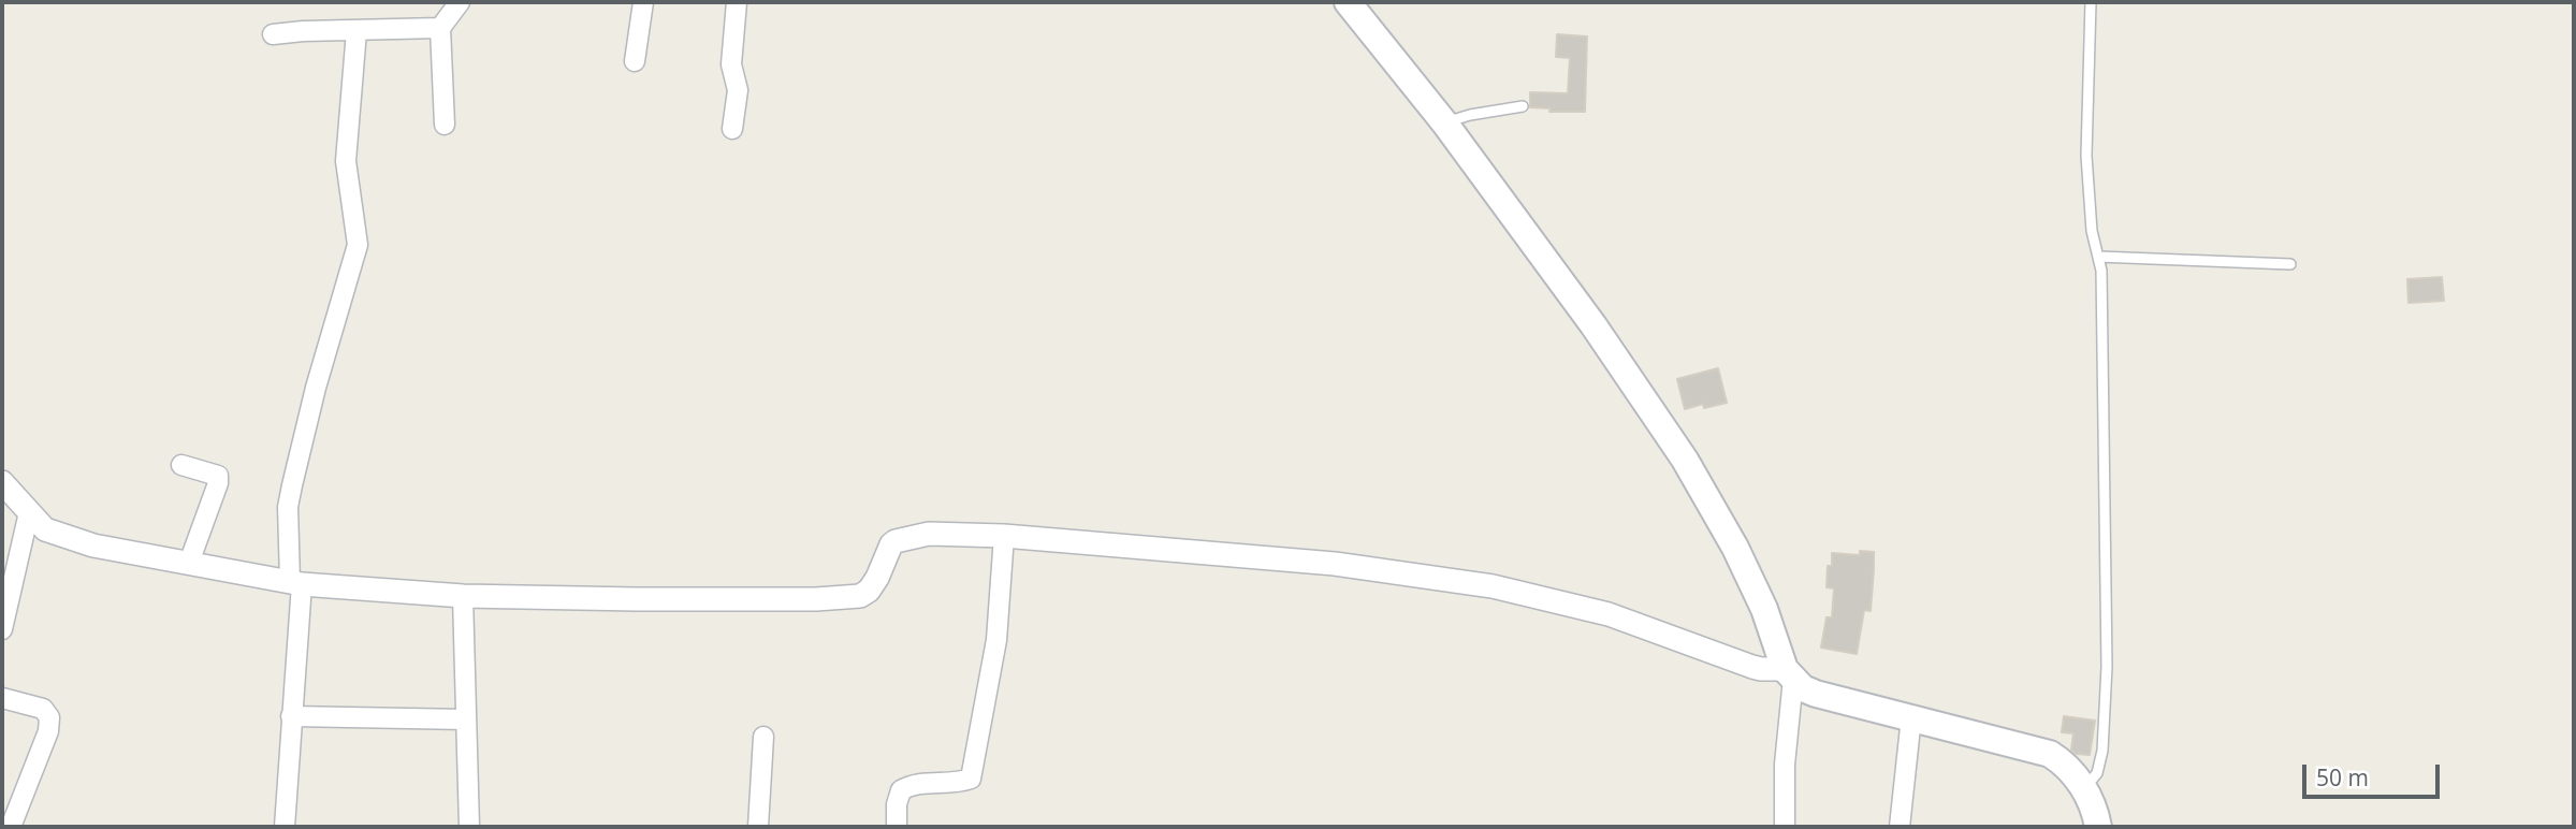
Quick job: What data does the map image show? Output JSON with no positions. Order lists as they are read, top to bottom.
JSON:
{
  "scale_bar": "50 m"
}
